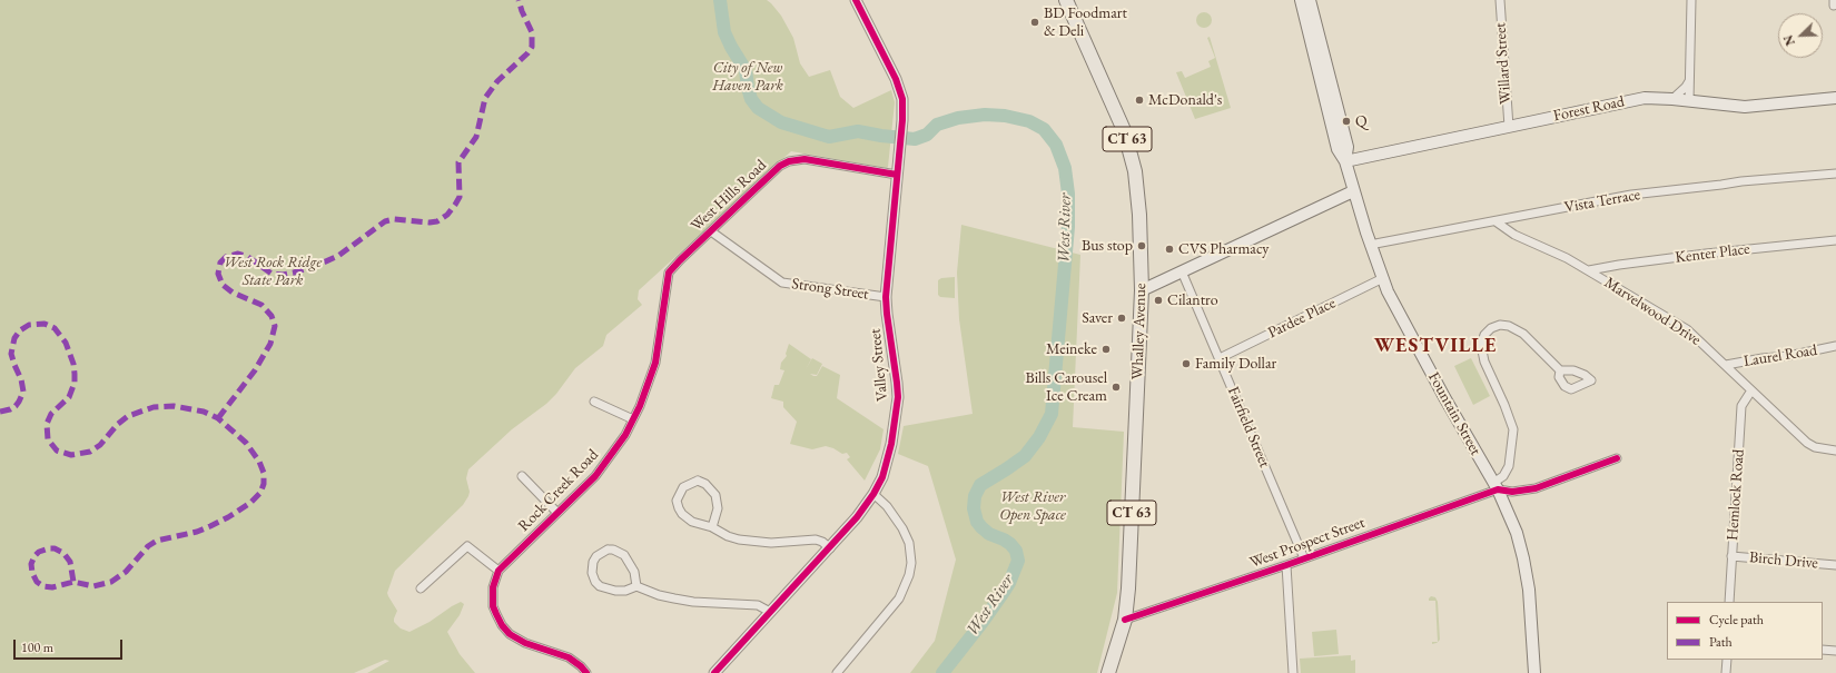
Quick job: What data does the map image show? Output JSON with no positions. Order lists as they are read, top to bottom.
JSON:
{
  "streets": {
    "main road": [
      "Forest Road",
      "CT 63",
      "Whalley Avenue",
      "Fountain Street"
    ],
    "street": [
      "Willard Street",
      "West Hills Road",
      "Vista Terrace",
      "Kenter Place",
      "Strong Street",
      "Marvelwood Drive",
      "Pardee Place",
      "Laurel Road",
      "Valley Street",
      "Fairfield Street",
      "Rock Creek Road",
      "Hemlock Road",
      "West Prospect Street",
      "Birch Drive"
    ]
  },
  "crossings": [
    ["Willard Street", "Forest Road"],
    ["Forest Road", "Fountain Street"],
    ["West Hills Road", "Strong Street"],
    ["West Hills Road", "Valley Street"],
    ["West Hills Road", "Rock Creek Road"],
    ["Vista Terrace", "Marvelwood Drive"],
    ["Vista Terrace", "Fountain Street"],
    ["Kenter Place", "Marvelwood Drive"],
    ["Strong Street", "Valley Street"],
    ["Marvelwood Drive", "Laurel Road"],
    ["Marvelwood Drive", "Hemlock Road"],
    ["Pardee Place", "Fountain Street"],
    ["Pardee Place", "Fairfield Street"],
    ["Whalley Avenue", "West Prospect Street"],
    ["Fountain Street", "West Prospect Street"],
    ["Fairfield Street", "West Prospect Street"],
    ["Hemlock Road", "Birch Drive"]
  ],
  "districts": ["WESTVILLE"],
  "water": ["West River"],
  "parks": ["City of New Haven Park", "West Rock Ridge State Park", "West River Open Space"],
  "places": [
    "BD Foodmart & Deli",
    "McDonald's",
    "Q",
    "Bus stop",
    "CVS Pharmacy",
    "Cilantro",
    "Saver",
    "Meineke",
    "Family Dollar",
    "Bills Carousel Ice Cream"
  ],
  "legend": ["Cycle path", "Path"],
  "scale_bar": "100 m",
  "north": "bottom left"
}
